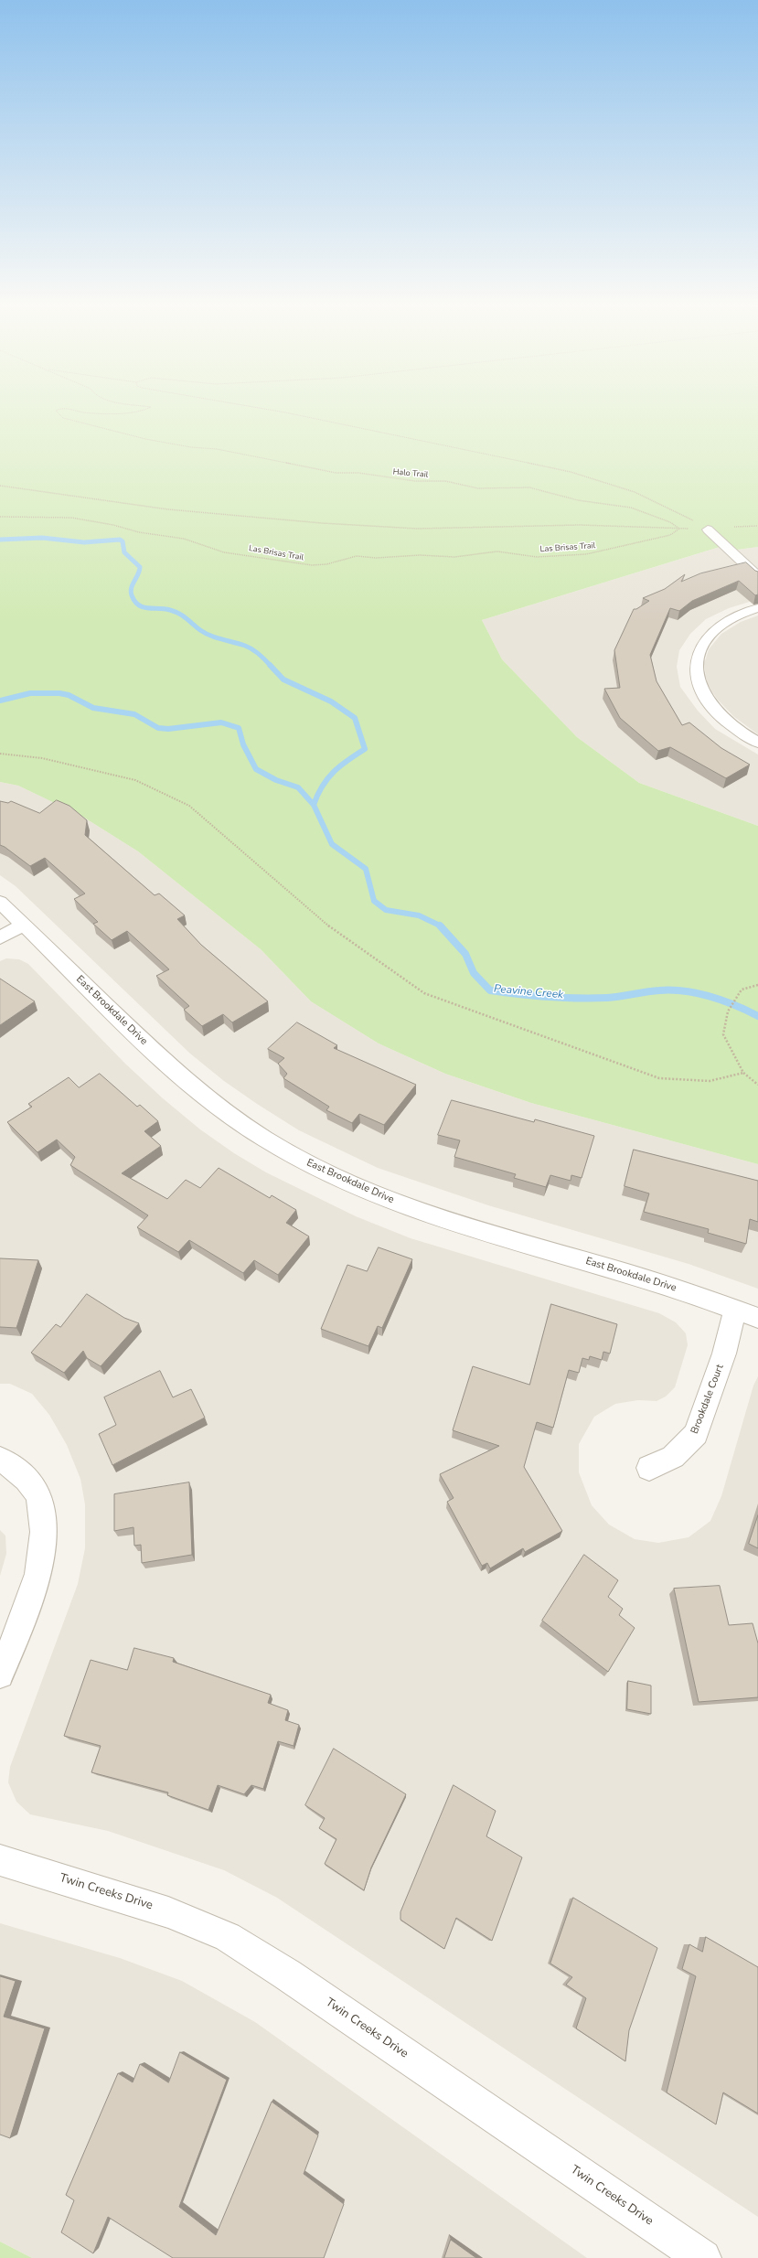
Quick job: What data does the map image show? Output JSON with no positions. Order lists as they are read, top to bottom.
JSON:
{
  "streets": {
    "street": ["East Brookdale Drive", "Brookdale Court", "Twin Creeks Drive"],
    "path": ["Halo Trail", "Las Brisas Trail"]
  },
  "crossings": [
    ["Halo Trail", "Las Brisas Trail"],
    ["East Brookdale Drive", "Brookdale Court"]
  ],
  "water": ["Peavine Creek"]
}
